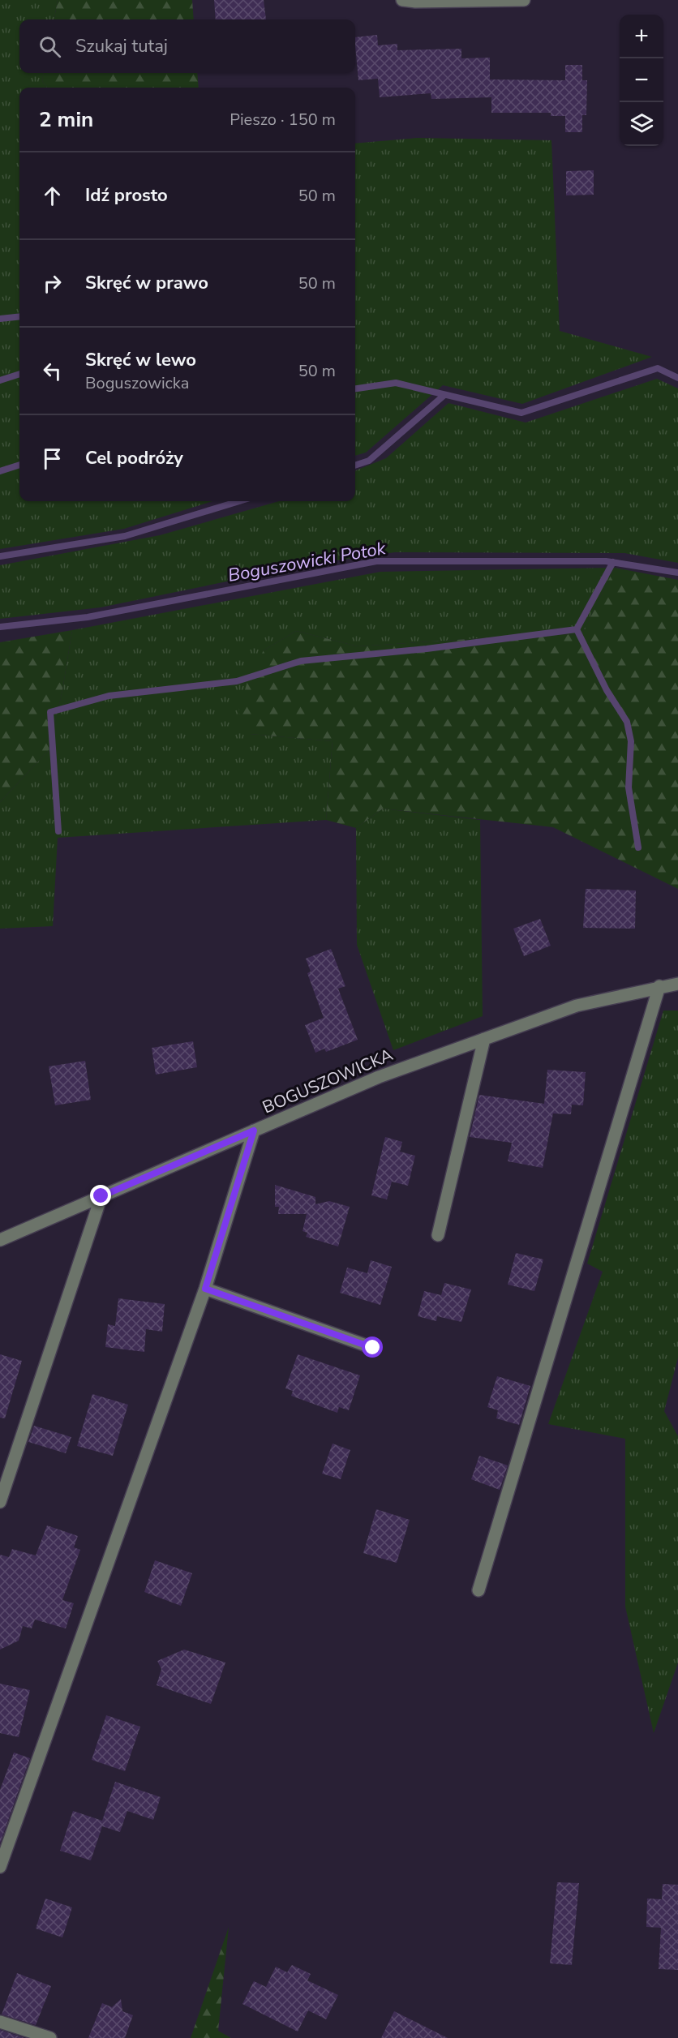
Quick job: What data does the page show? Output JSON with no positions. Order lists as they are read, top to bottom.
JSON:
{
  "streets": {
    "street": ["BOGUSZOWICKA"]
  },
  "water": ["Boguszowicki Potok"],
  "page": {
    "map_buttons": ["+", "−"],
    "search": "Szukaj tutaj",
    "heading": ["2 min", "Pieszo · 150 m"],
    "list": [
      ["Idź prosto", "50 m"],
      ["Skręć w prawo", "50 m"],
      ["Skręć w lewo", "Boguszowicka", "50 m"],
      "Cel podróży"
    ]
  }
}
